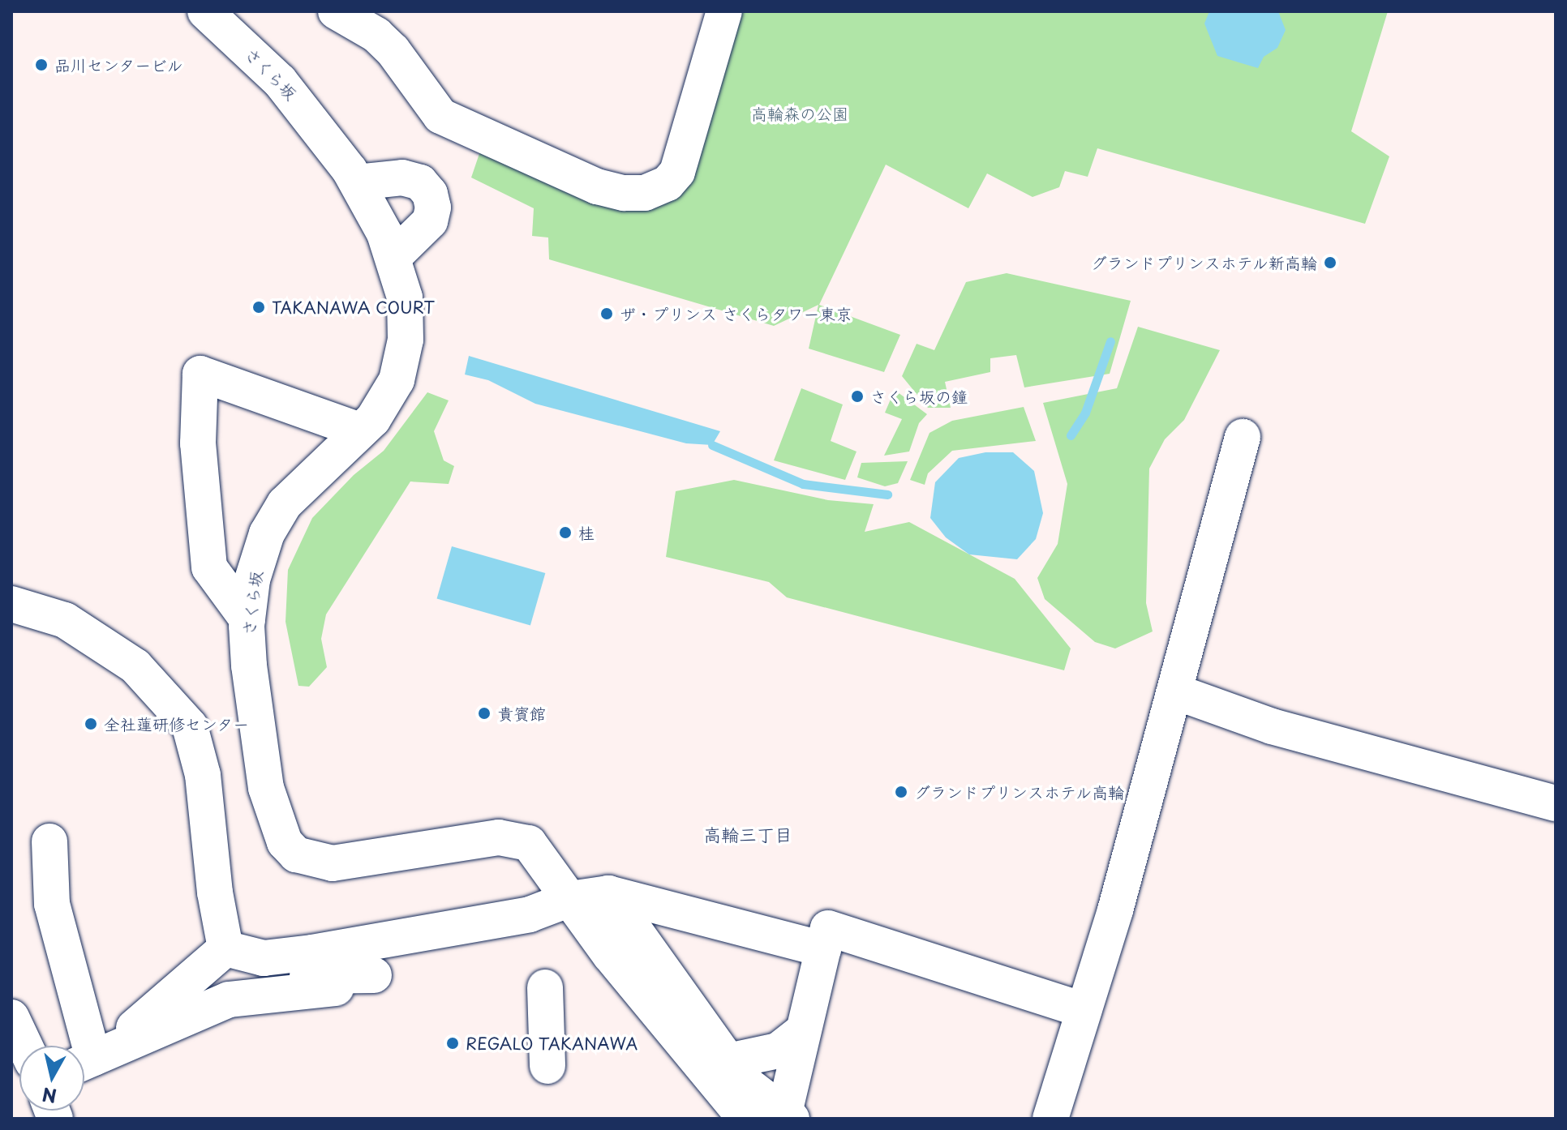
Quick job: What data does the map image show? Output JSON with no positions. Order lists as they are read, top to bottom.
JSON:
{
  "streets": {
    "street": ["さくら坂"]
  },
  "districts": ["高輪三丁目"],
  "parks": ["高輪森の公園"],
  "places": [
    "品川センタービル",
    "グランドプリンスホテル新高輪",
    "TAKANAWA COURT",
    "ザ・プリンス さくらタワー東京",
    "さくら坂の鐘",
    "桂",
    "貴賓館",
    "全社蓮研修センター",
    "グランドプリンスホテル高輪",
    "REGALO TAKANAWA"
  ],
  "north": "bottom"
}
